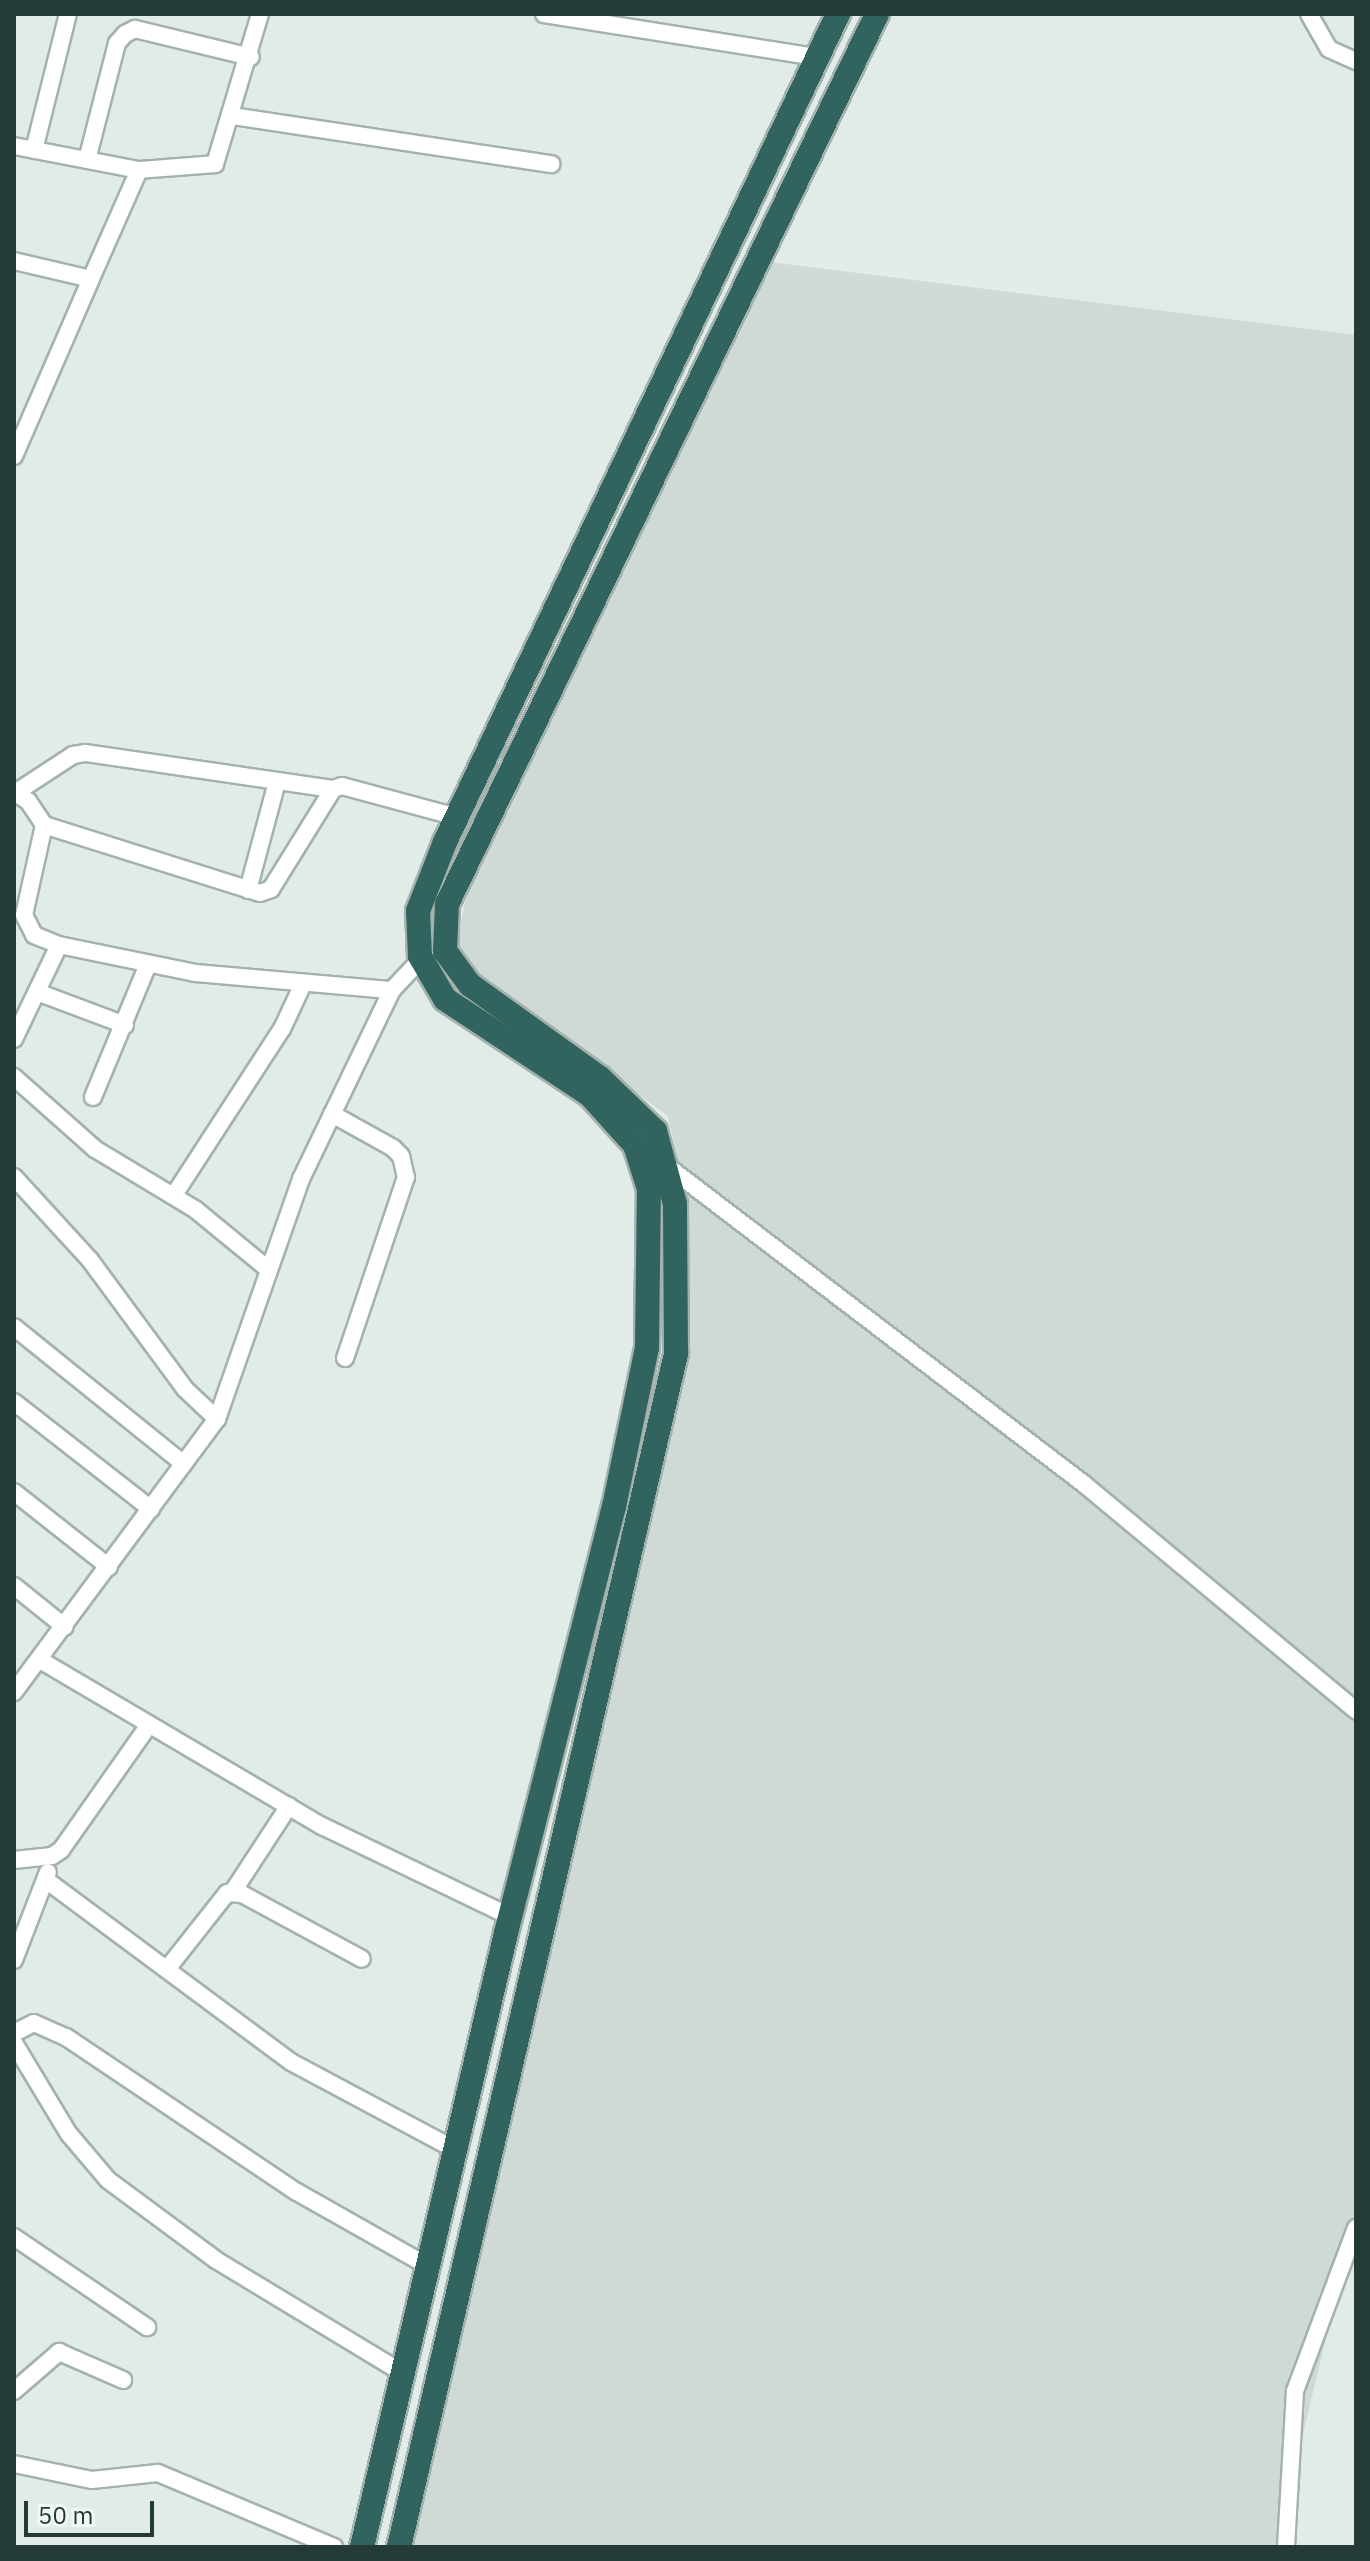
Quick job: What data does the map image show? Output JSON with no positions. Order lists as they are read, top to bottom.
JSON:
{
  "scale_bar": "50 m"
}
